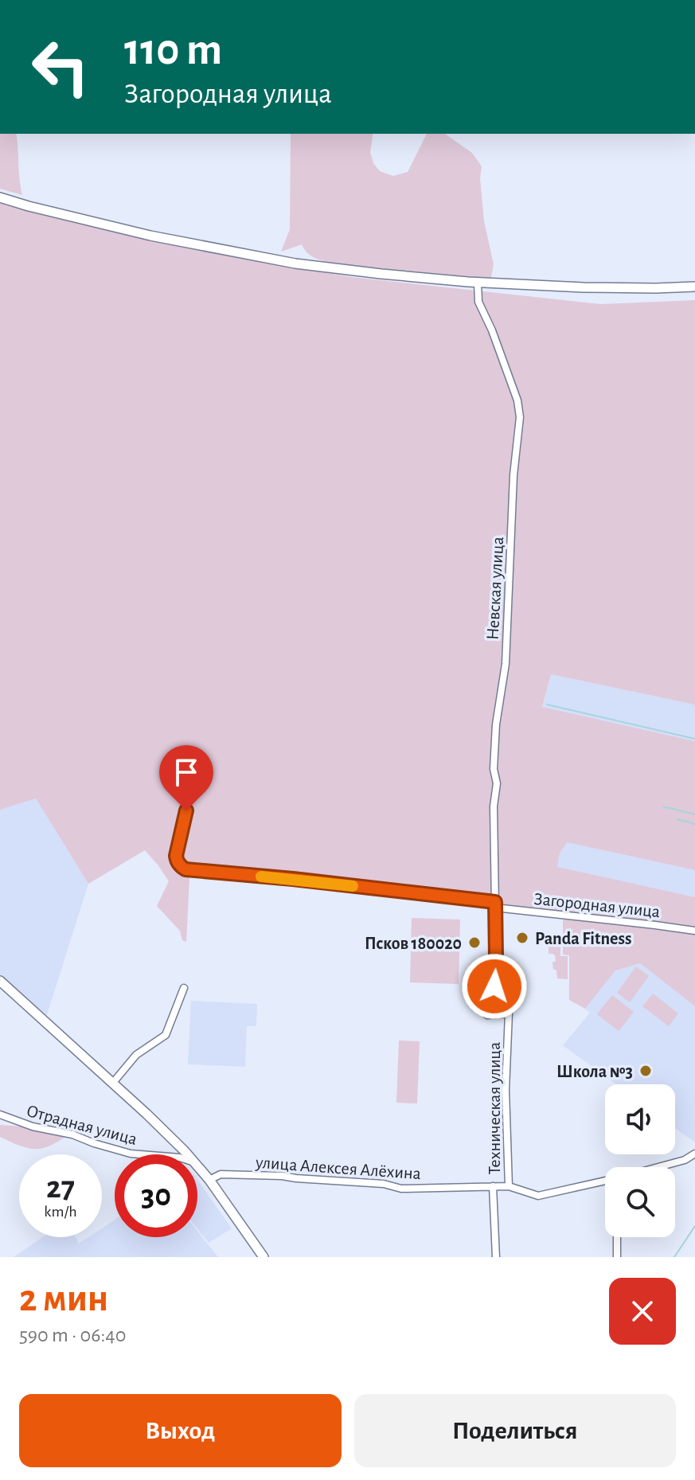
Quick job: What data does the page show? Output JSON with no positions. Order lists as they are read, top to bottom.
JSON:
{
  "streets": {
    "street": [
      "Невская улица",
      "Загородная улица",
      "Техническая улица",
      "Отрадная улица",
      "улица Алексея Алёхина"
    ]
  },
  "crossings": [
    ["Невская улица", "Загородная улица"],
    ["Невская улица", "Техническая улица"],
    ["Загородная улица", "Техническая улица"],
    ["Техническая улица", "улица Алексея Алёхина"]
  ],
  "places": ["Panda Fitness", "Псков 180020", "Школа №3"],
  "page": {
    "turn": ["110 m", "Загородная улица"],
    "speed": "27 km/h",
    "limit": "30",
    "heading": ["2 мин", "590 m · 06:40"],
    "buttons": ["Выход", "Поделиться"]
  }
}
